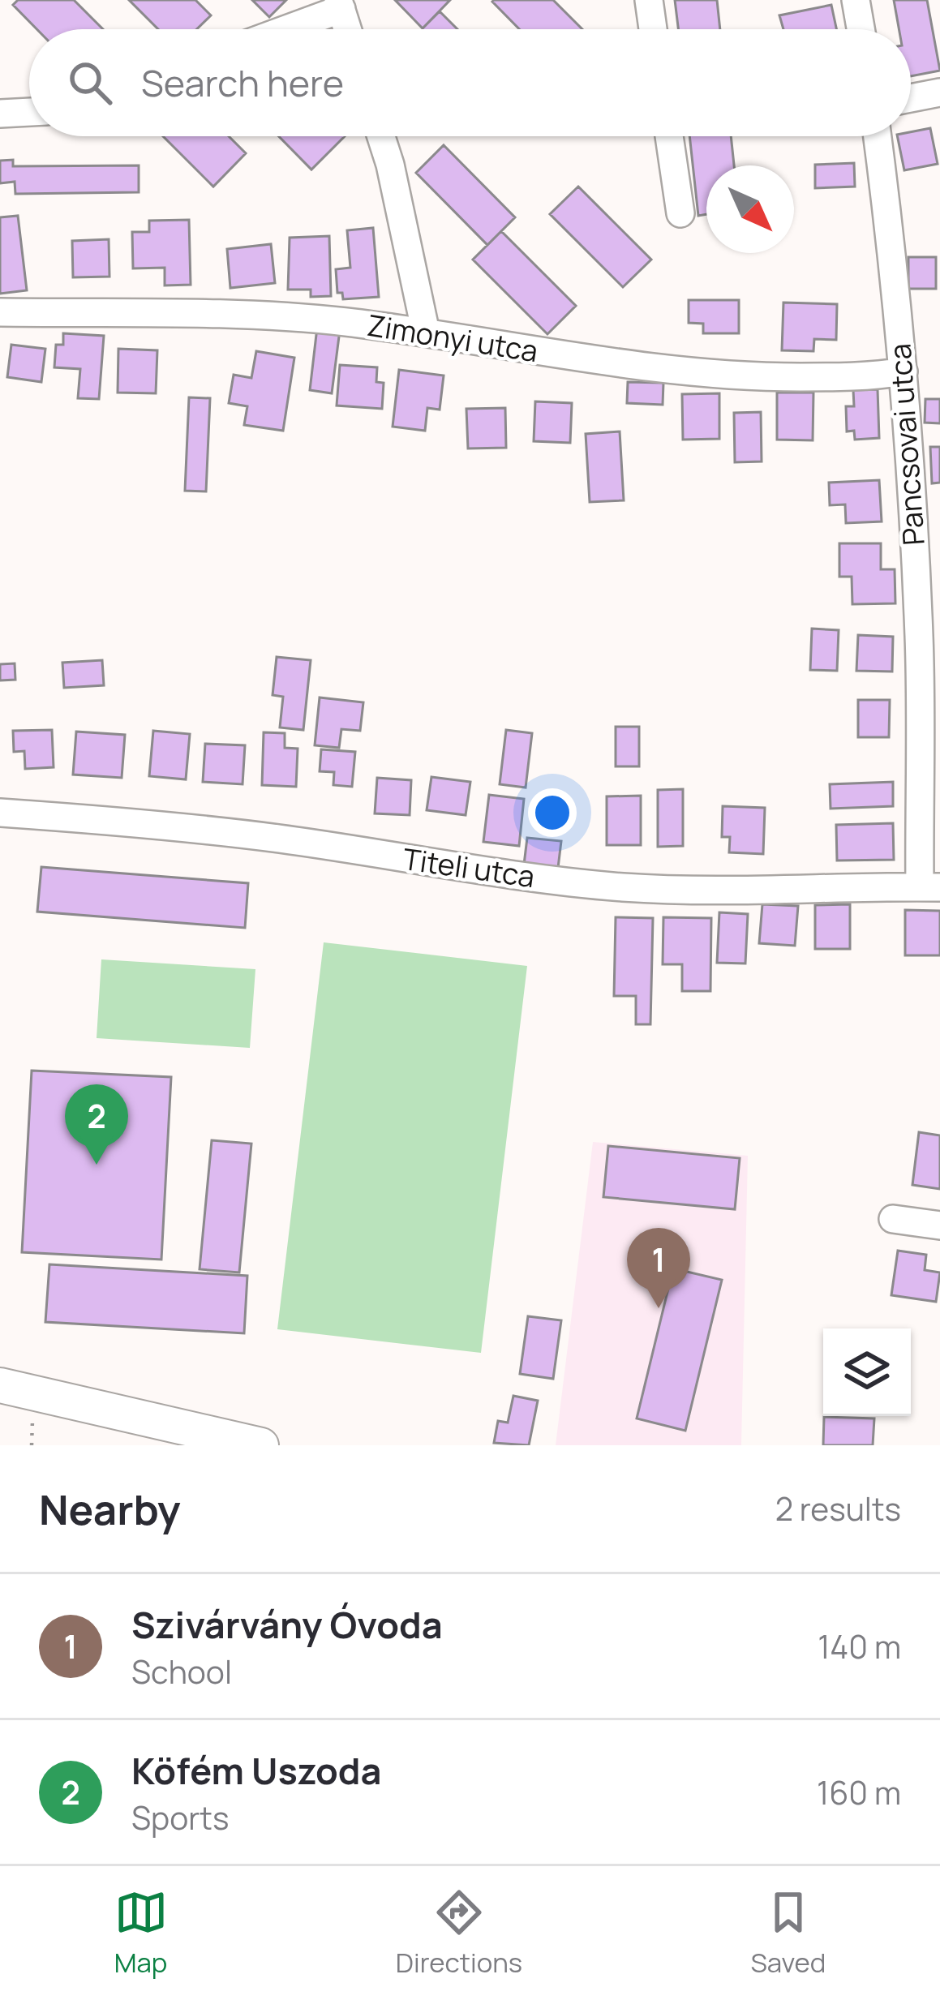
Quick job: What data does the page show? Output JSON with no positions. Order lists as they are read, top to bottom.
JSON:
{
  "streets": {
    "street": ["Zimonyi utca", "Pancsovai utca", "Titeli utca"]
  },
  "crossings": [
    ["Zimonyi utca", "Pancsovai utca"],
    ["Pancsovai utca", "Titeli utca"]
  ],
  "north": "bottom right",
  "page": {
    "search": "Search here",
    "pins": ["2", "1"],
    "heading": ["Nearby", "2 results"],
    "list": [
      {
        "mark": "1",
        "name": "Szivárvány Óvoda",
        "note": "School",
        "value": "140 m"
      },
      {
        "mark": "2",
        "name": "Köfém Uszoda",
        "note": "Sports",
        "value": "160 m"
      }
    ],
    "nav": ["Map", "Directions", "Saved"]
  }
}
